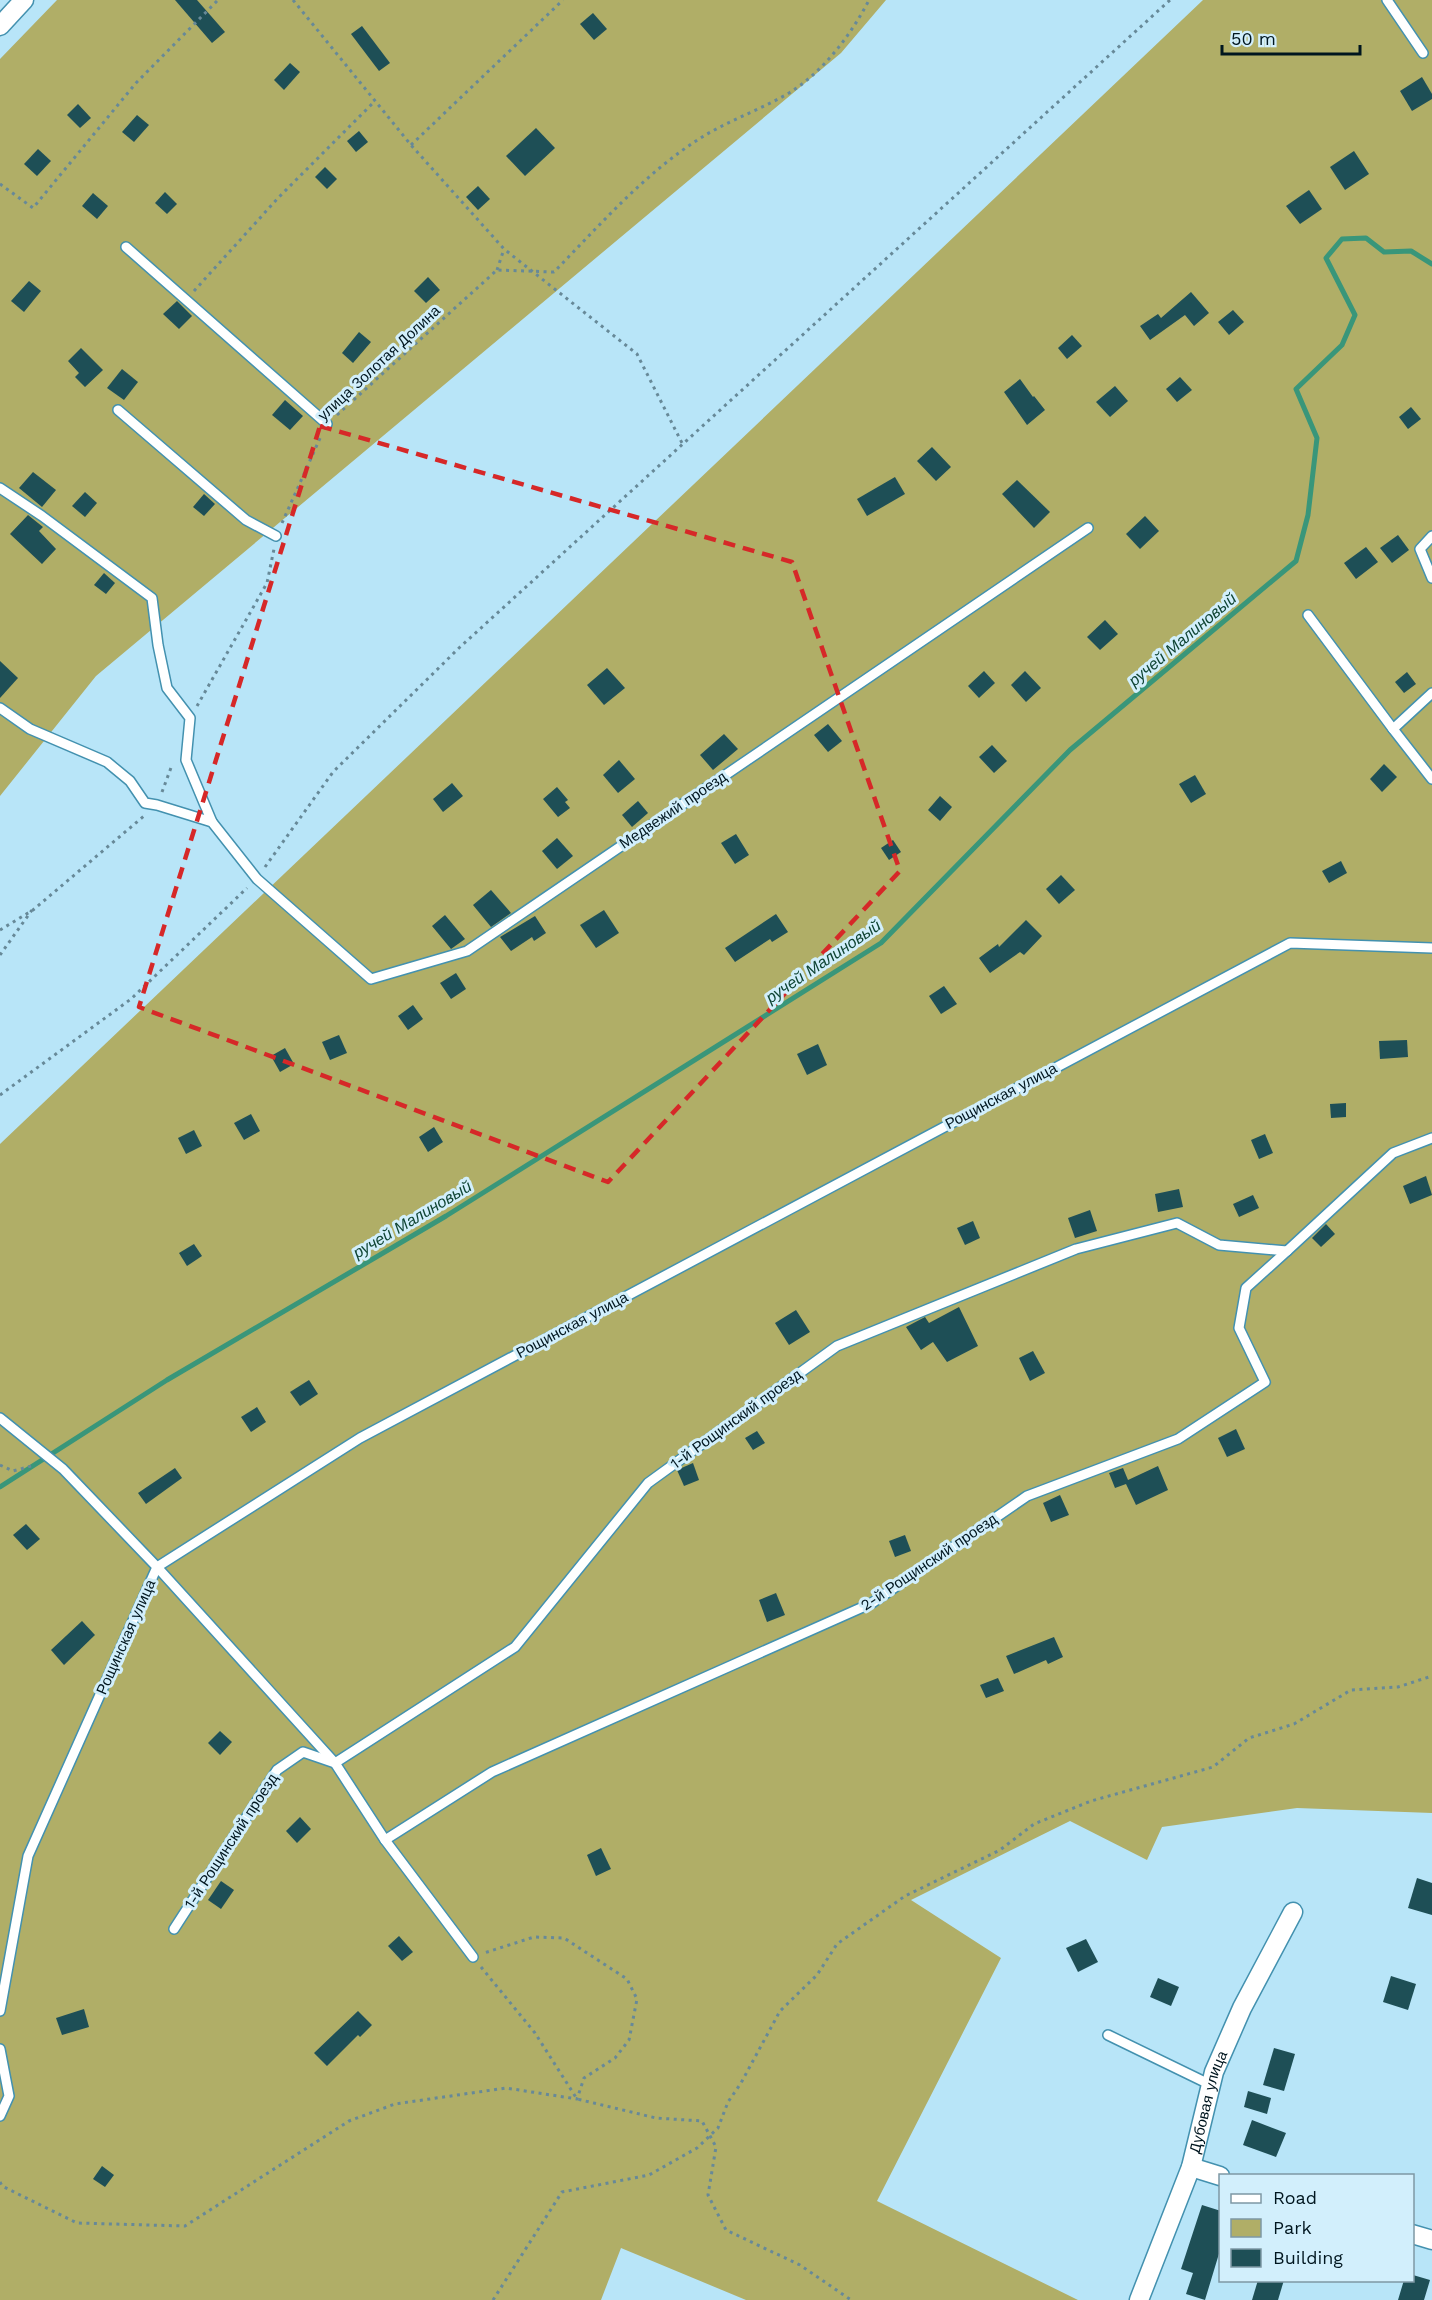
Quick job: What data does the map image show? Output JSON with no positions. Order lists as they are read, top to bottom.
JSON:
{
  "streets": {
    "street": ["Дубовая улица"],
    "lane": [
      "Медвежий проезд",
      "Рощинская улица",
      "1-й Рощинский проезд",
      "2-й Рощинский проезд"
    ],
    "path": ["улица Золотая Долина"]
  },
  "crossings": [
    ["1-й Рощинский проезд", "2-й Рощинский проезд"]
  ],
  "water": ["ручей Малиновый"],
  "legend": ["Road", "Park", "Building"],
  "scale_bar": "50 m"
}
